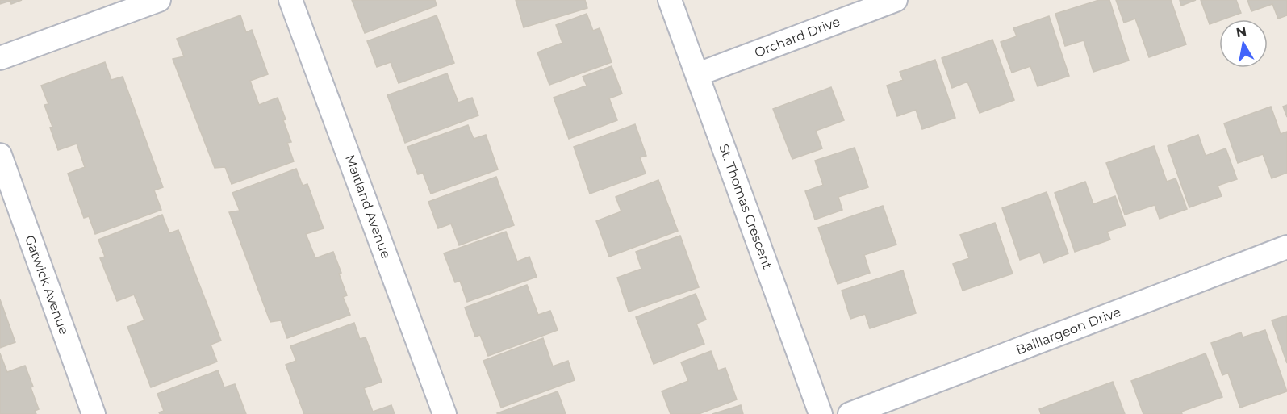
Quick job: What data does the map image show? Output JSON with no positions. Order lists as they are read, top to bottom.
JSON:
{
  "streets": {
    "street": [
      "Orchard Drive",
      "Maitland Avenue",
      "St. Thomas Crescent",
      "Gatwick Avenue",
      "Baillargeon Drive"
    ]
  },
  "crossings": [
    ["Orchard Drive", "St. Thomas Crescent"]
  ],
  "north": "top"
}
